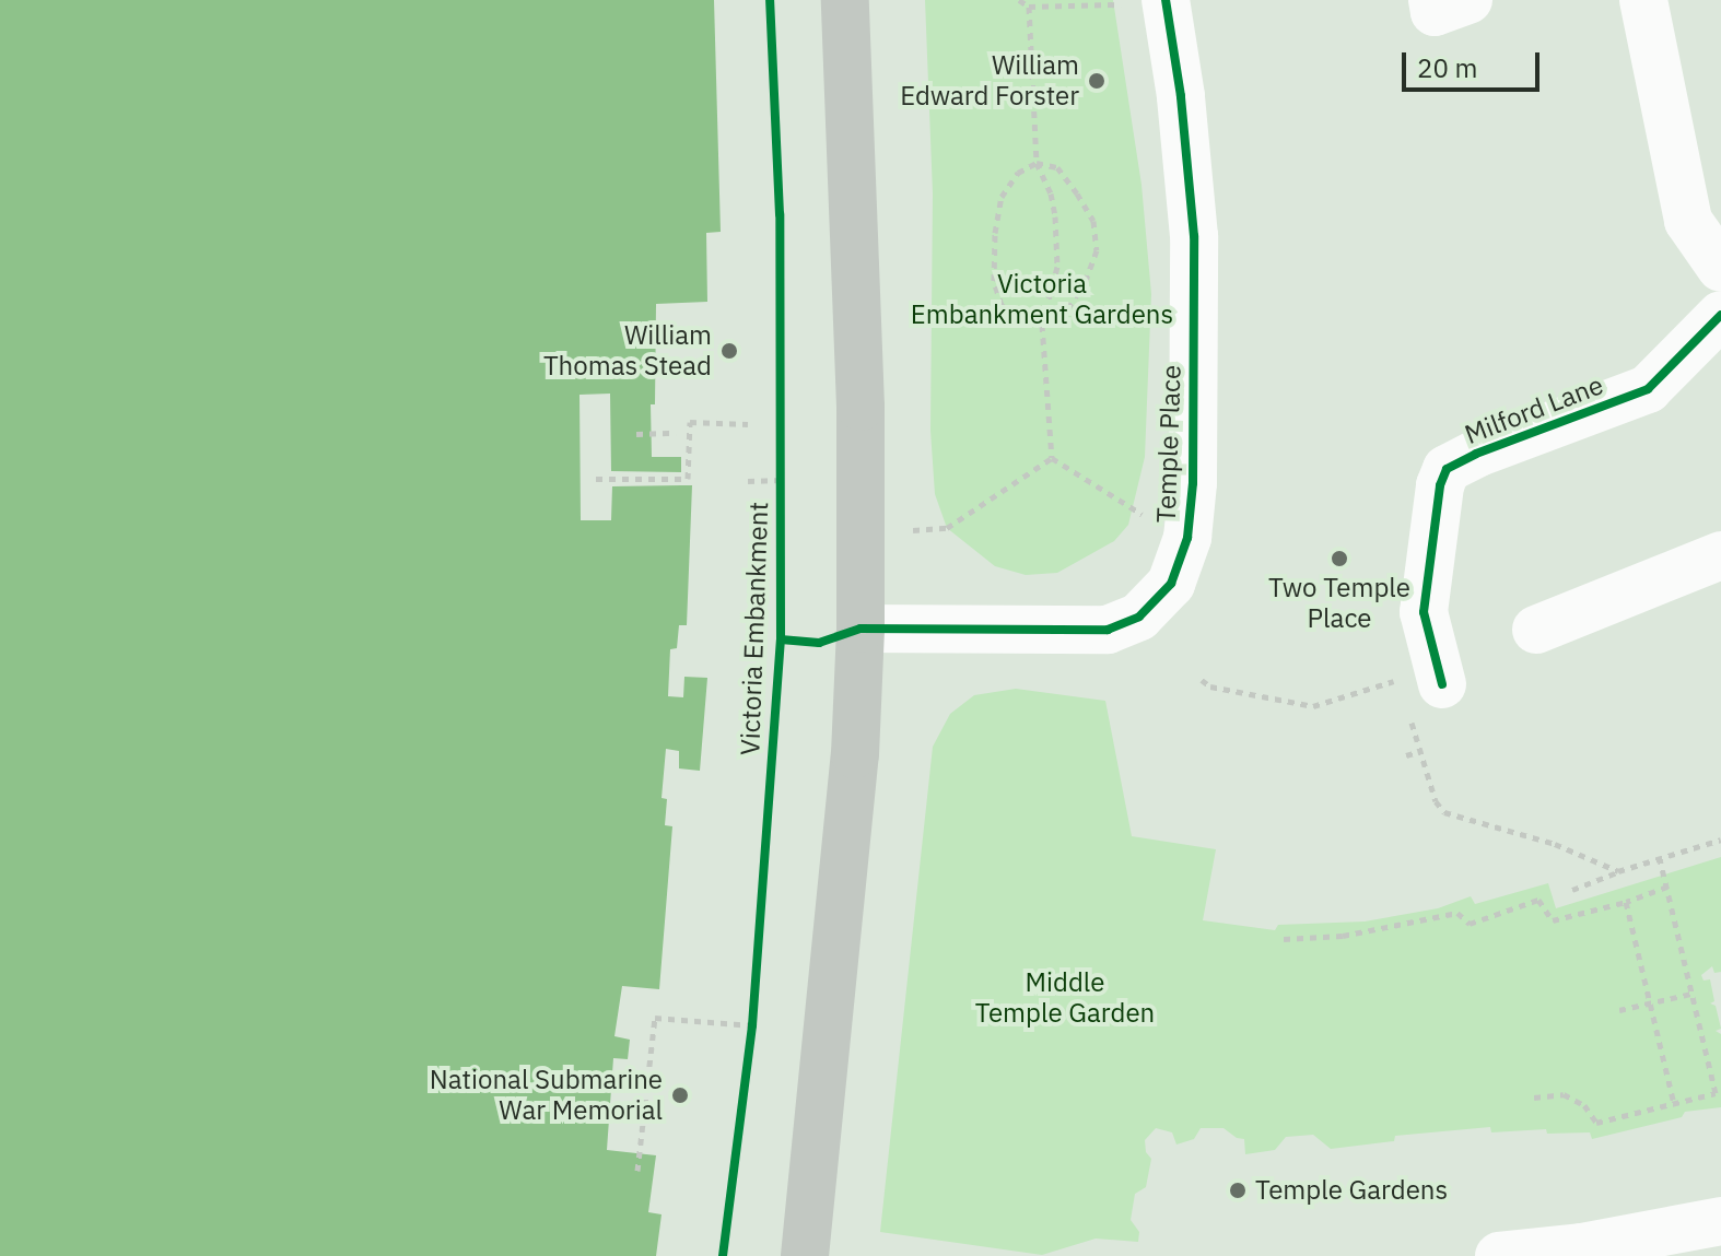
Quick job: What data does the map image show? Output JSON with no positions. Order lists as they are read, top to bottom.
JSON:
{
  "streets": {
    "street": ["Milford Lane", "Temple Place"],
    "cycle path": ["Victoria Embankment"]
  },
  "parks": ["Victoria Embankment Gardens", "Middle Temple Garden"],
  "places": [
    "William Edward Forster",
    "William Thomas Stead",
    "Two Temple Place",
    "National Submarine War Memorial",
    "Temple Gardens"
  ],
  "scale_bar": "20 m"
}
